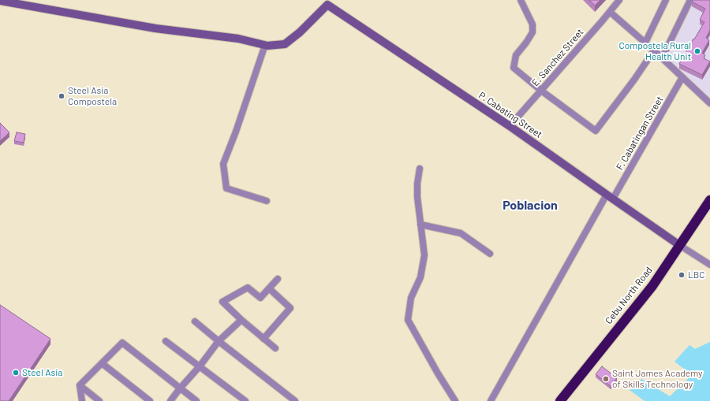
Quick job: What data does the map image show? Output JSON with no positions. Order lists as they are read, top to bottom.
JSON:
{
  "streets": {
    "highway": ["Cebu North Road"],
    "street": ["E. Sanchez Street", "P. Cabating Street", "F. Cabatingan Street"]
  },
  "crossings": [
    ["E. Sanchez Street", "P. Cabating Street"],
    ["P. Cabating Street", "F. Cabatingan Street"],
    ["P. Cabating Street", "Cebu North Road"]
  ],
  "districts": ["Poblacion"],
  "places": [
    "Compostela Rural Health Unit",
    "Steel Asia Compostela",
    "LBC",
    "Steel Asia",
    "Saint James Academy of Skills Technology"
  ]
}
